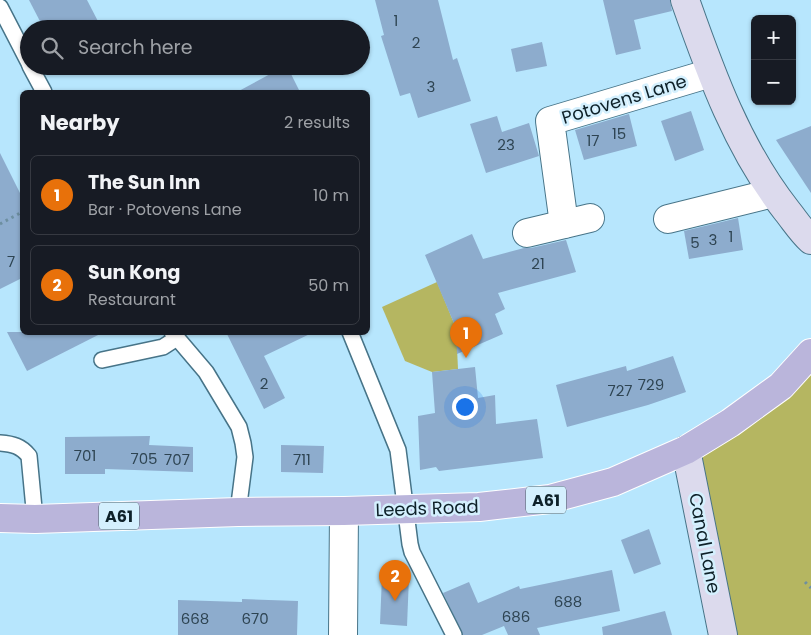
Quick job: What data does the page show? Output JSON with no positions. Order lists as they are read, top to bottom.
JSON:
{
  "streets": {
    "main road": ["A61", "Leeds Road"],
    "street": ["Potovens Lane", "Canal Lane"]
  },
  "crossings": [
    ["Leeds Road", "Canal Lane"]
  ],
  "house_numbers": [
    "1",
    "2",
    "3",
    "15",
    "17",
    "23",
    "1",
    "3",
    "5",
    "7",
    "21",
    "2",
    "729",
    "727",
    "701",
    "705",
    "707",
    "711",
    "688",
    "686",
    "668",
    "670"
  ],
  "page": {
    "map_buttons": ["+", "−"],
    "search": "Search here",
    "heading": ["Nearby", "2 results"],
    "list": [
      {
        "mark": "1",
        "name": "The Sun Inn",
        "note": "Bar · Potovens Lane",
        "value": "10 m"
      },
      {
        "mark": "2",
        "name": "Sun Kong",
        "note": "Restaurant",
        "value": "50 m"
      }
    ],
    "pins": ["1", "2"]
  }
}
